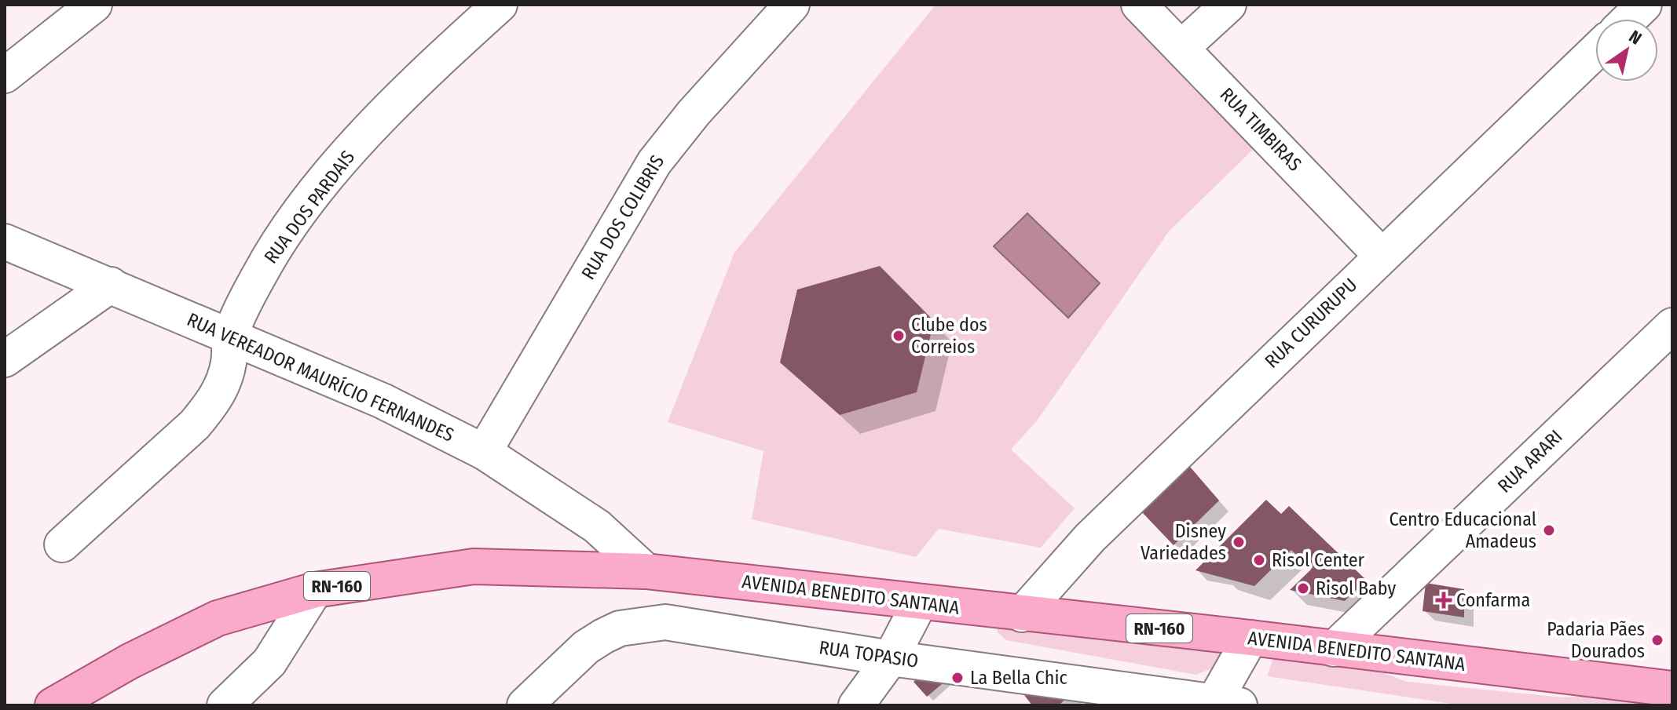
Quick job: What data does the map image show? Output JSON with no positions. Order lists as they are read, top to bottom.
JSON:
{
  "streets": {
    "main road": ["RN-160", "AVENIDA BENEDITO SANTANA"],
    "street": [
      "RUA TIMBIRAS",
      "RUA DOS PARDAIS",
      "RUA DOS COLIBRIS",
      "RUA CURURUPU",
      "RUA VEREADOR MAURÍCIO FERNANDES",
      "RUA ARARI",
      "RUA TOPASIO"
    ]
  },
  "crossings": [
    ["RUA TIMBIRAS", "RUA CURURUPU"],
    ["RUA DOS PARDAIS", "RUA VEREADOR MAURÍCIO FERNANDES"],
    ["RUA DOS COLIBRIS", "RUA VEREADOR MAURÍCIO FERNANDES"],
    ["RUA CURURUPU", "AVENIDA BENEDITO SANTANA"],
    ["RUA VEREADOR MAURÍCIO FERNANDES", "AVENIDA BENEDITO SANTANA"],
    ["RUA ARARI", "AVENIDA BENEDITO SANTANA"]
  ],
  "places": {
    "other": [
      "Clube dos Correios",
      "Centro Educacional Amadeus",
      "Disney Variedades",
      "Risol Center",
      "Risol Baby",
      "Padaria Pães Dourados",
      "La Bella Chic"
    ],
    "health": ["Confarma"]
  },
  "north": "top right"
}
